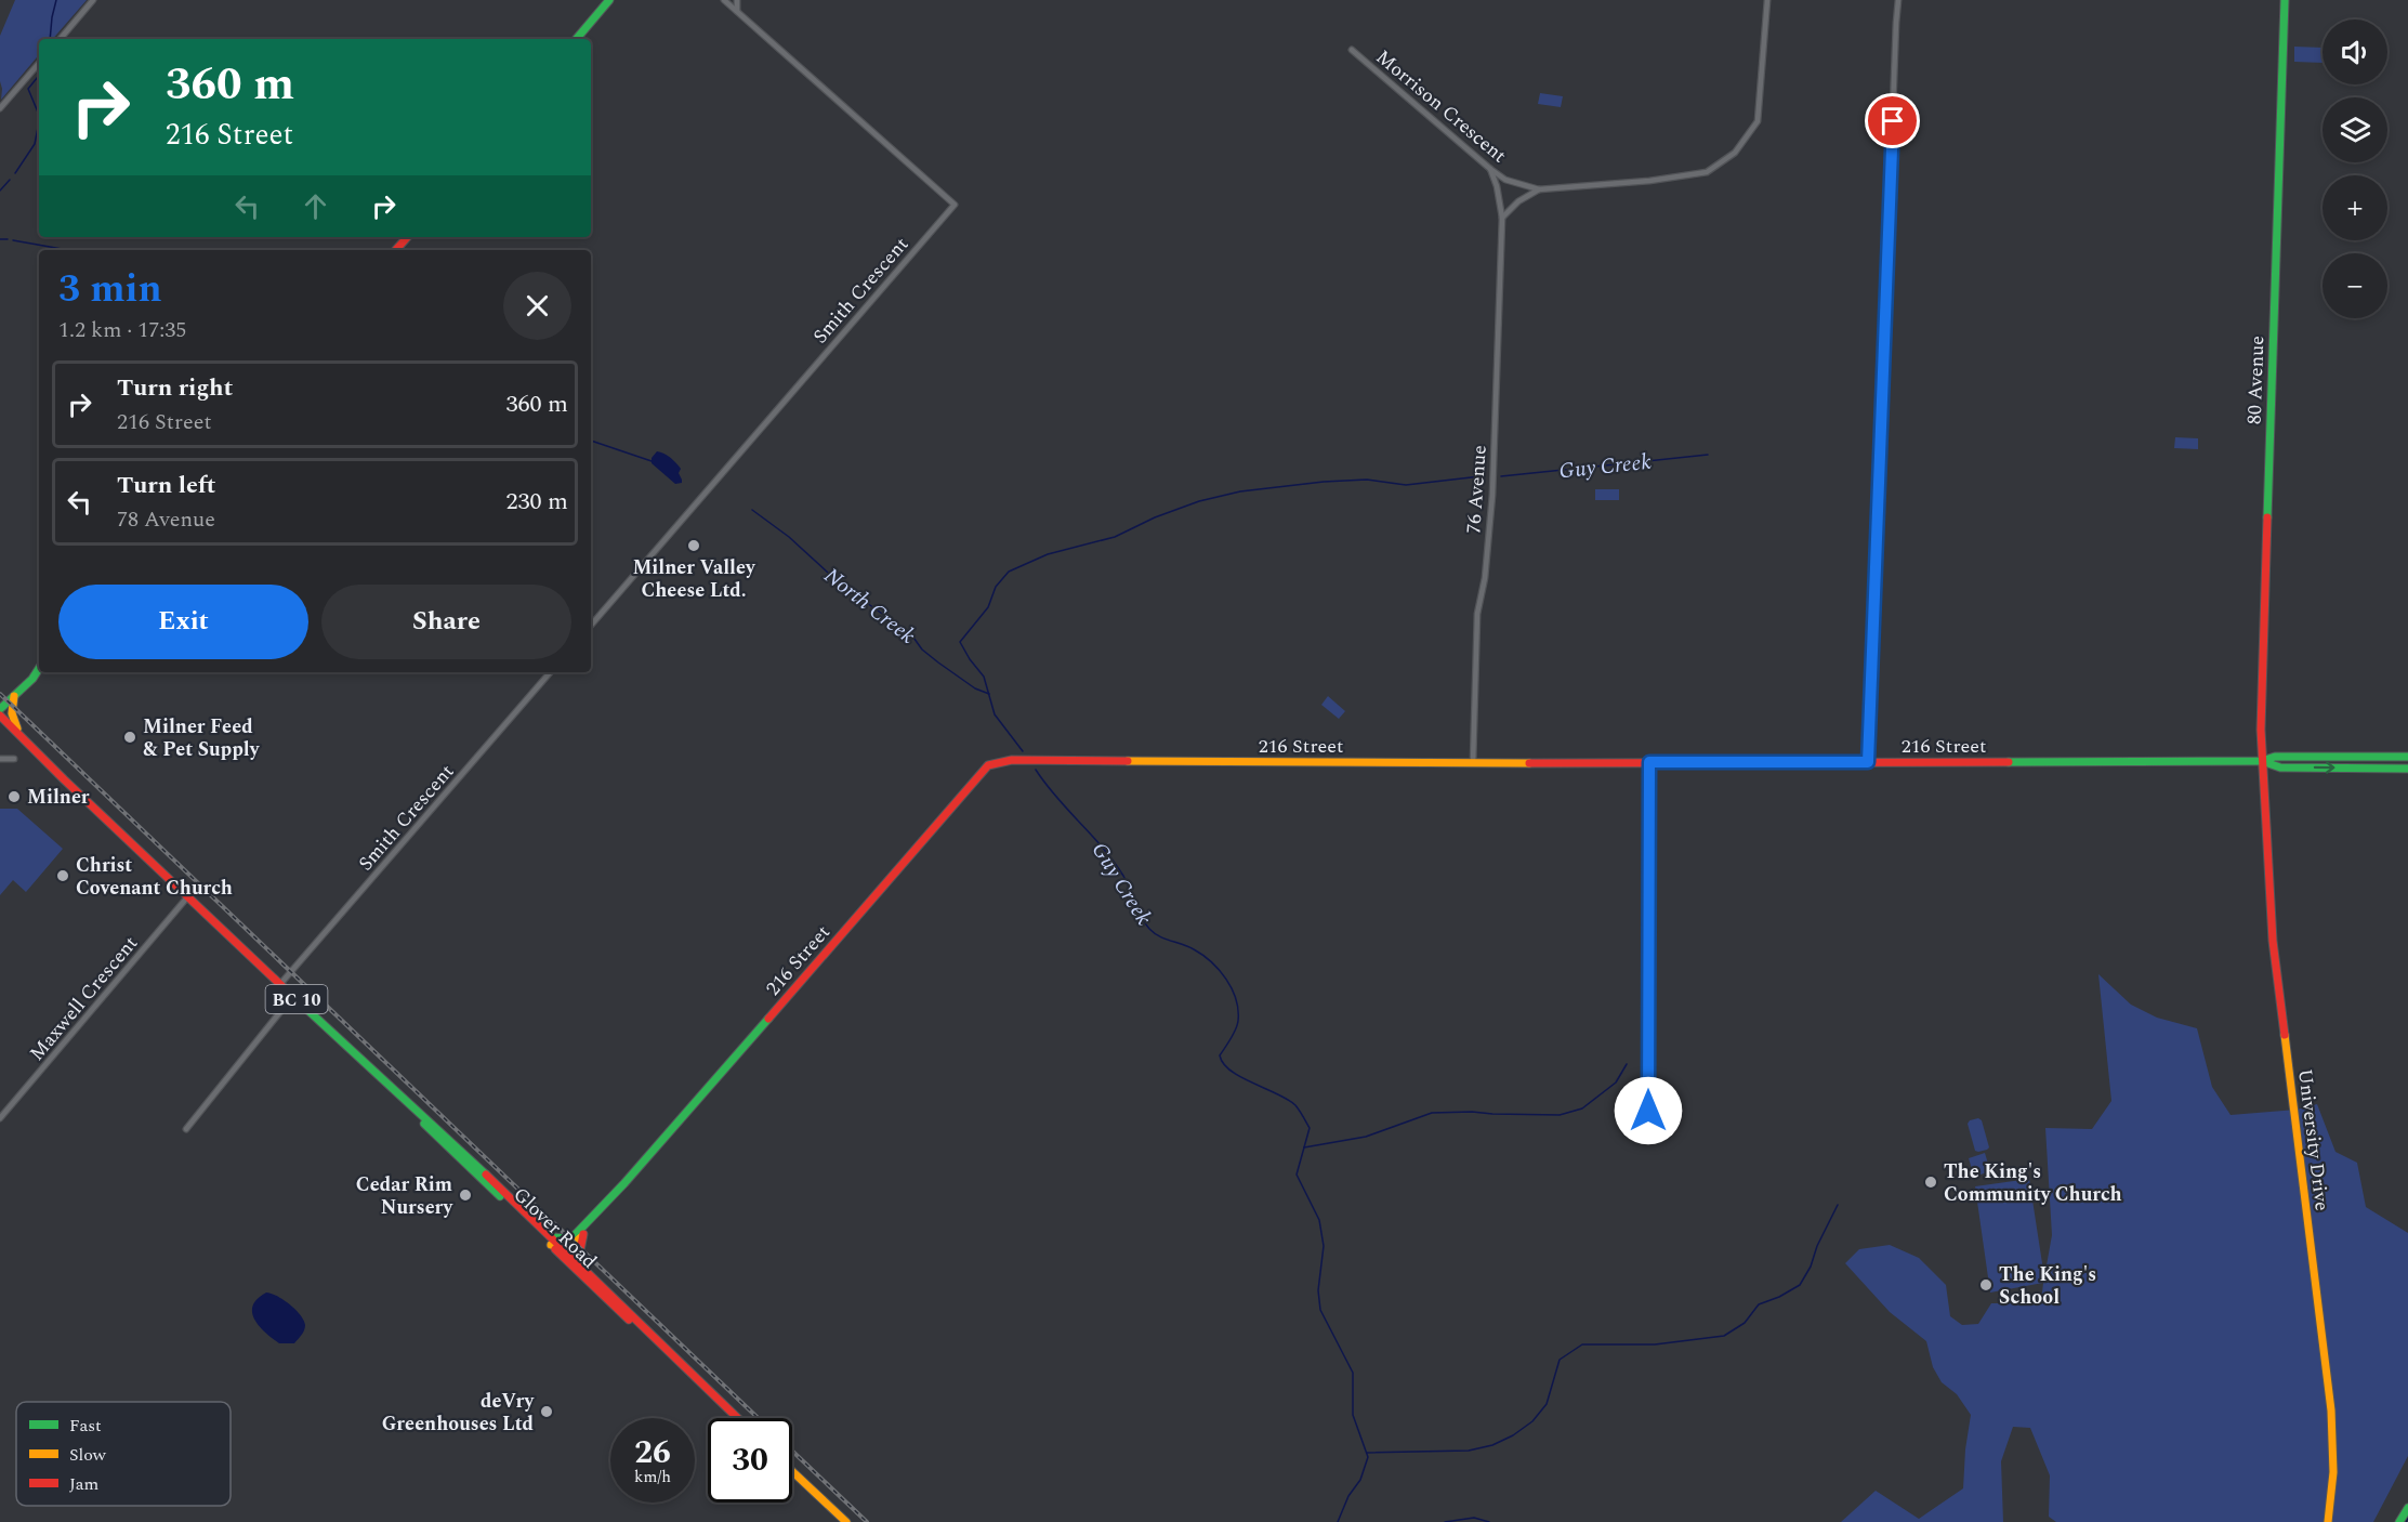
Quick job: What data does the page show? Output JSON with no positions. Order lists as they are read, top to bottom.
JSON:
{
  "streets": {
    "main road": [
      "80 Avenue",
      "216 Street",
      "BC 10",
      "University Drive",
      "Glover Road"
    ],
    "street": [
      "Morrison Crescent",
      "Smith Crescent",
      "76 Avenue",
      "Maxwell Crescent"
    ]
  },
  "crossings": [
    ["Morrison Crescent", "76 Avenue"],
    ["Smith Crescent", "Glover Road"],
    ["80 Avenue", "216 Street"],
    ["80 Avenue", "University Drive"],
    ["76 Avenue", "216 Street"],
    ["216 Street", "University Drive"],
    ["216 Street", "Glover Road"],
    ["Maxwell Crescent", "Glover Road"]
  ],
  "water": ["Guy Creek", "North Creek"],
  "places": [
    "Milner Valley Cheese Ltd.",
    "Milner Feed & Pet Supply",
    "Milner",
    "Christ Covenant Church",
    "The King's Community Church",
    "Cedar Rim Nursery",
    "The King's School",
    "deVry Greenhouses Ltd"
  ],
  "legend": ["Fast", "Slow", "Jam"],
  "page": {
    "map_buttons": ["+", "−"],
    "turn": ["360 m", "216 Street"],
    "heading": ["3 min", "1.2 km · 17:35"],
    "list": [
      {
        "name": "Turn right",
        "note": "216 Street",
        "value": "360 m"
      },
      {
        "name": "Turn left",
        "note": "78 Avenue",
        "value": "230 m"
      }
    ],
    "buttons": ["Exit", "Share"],
    "speed": "26 km/h",
    "limit": "30"
  }
}
